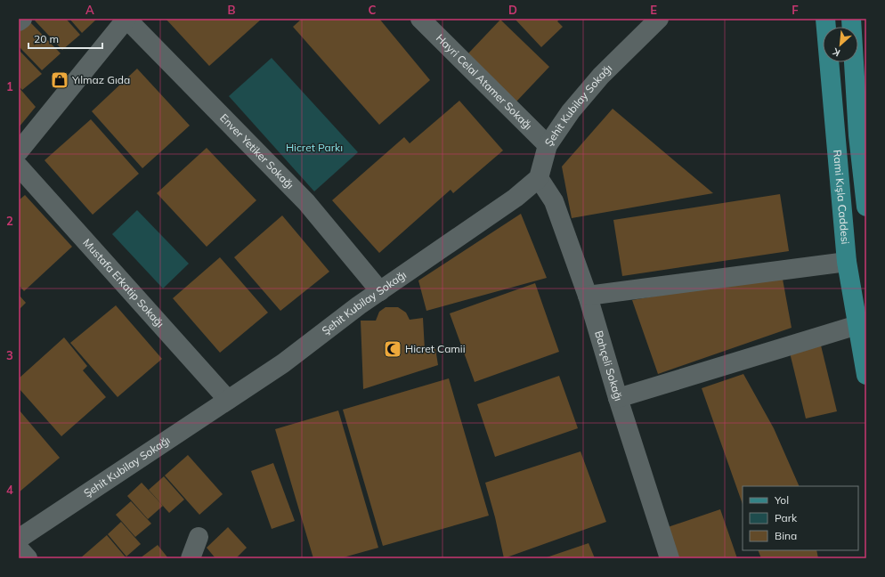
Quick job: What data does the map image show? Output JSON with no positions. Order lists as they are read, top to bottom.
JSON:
{
  "streets": {
    "main road": ["Rami Kışla Caddesi"],
    "street": [
      "Hayri Celal Atamer Sokağı",
      "Şehit Kubilay Sokağı",
      "Enver Yetiker Sokağı",
      "Mustafa Erkatip Sokağı",
      "Bahçeli Sokağı"
    ]
  },
  "crossings": [
    ["Hayri Celal Atamer Sokağı", "Şehit Kubilay Sokağı"],
    ["Şehit Kubilay Sokağı", "Enver Yetiker Sokağı"],
    ["Şehit Kubilay Sokağı", "Mustafa Erkatip Sokağı"],
    ["Şehit Kubilay Sokağı", "Bahçeli Sokağı"]
  ],
  "parks": ["Hicret Parkı"],
  "places": {
    "shop": ["Yılmaz Gıda"],
    "mosque": ["Hicret Camii"]
  },
  "legend": ["Yol", "Park", "Bina"],
  "scale_bar": "20 m",
  "north": "bottom left",
  "grid": {
    "columns": [
      "A",
      "B",
      "C",
      "D",
      "E",
      "F"
    ],
    "rows": [
      "1",
      "2",
      "3",
      "4"
    ]
  }
}
